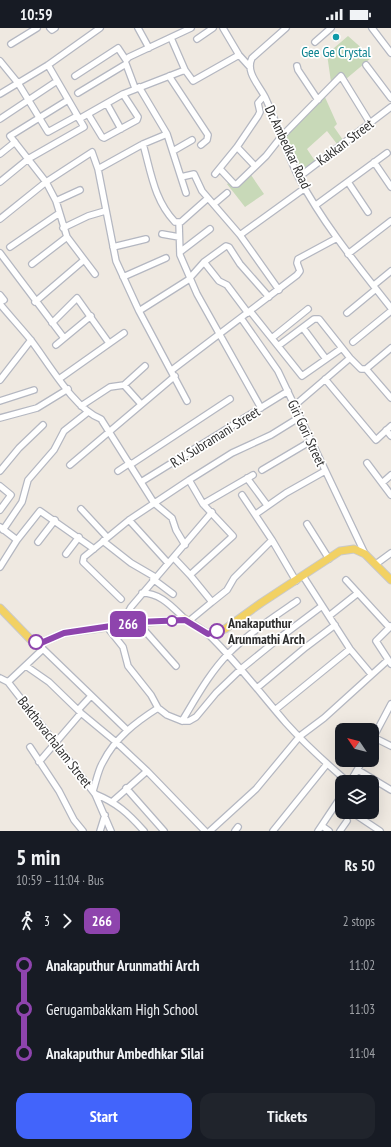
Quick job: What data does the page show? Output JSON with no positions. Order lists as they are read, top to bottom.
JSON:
{
  "streets": {
    "street": [
      "Kakkan Street",
      "Dr. Ambedkar Road",
      "Giri Gori Street",
      "R.V. Subramani Street",
      "Bakthavachalam Street"
    ]
  },
  "crossings": [
    ["Kakkan Street", "Dr. Ambedkar Road"],
    ["Giri Gori Street", "R.V. Subramani Street"]
  ],
  "places": ["Gee Ge Crystal", "Anakaputhur Arunmathi Arch"],
  "lines": ["bus line 266"],
  "north": "top left",
  "page": {
    "status": "10:59",
    "on_map": "266",
    "heading": ["5 min", "10:59 – 11:04 · Bus", "Rs 50"],
    "legs": ["3", "266", "2 stops"],
    "list": [
      {
        "name": "Anakaputhur Arunmathi Arch",
        "value": "11:02"
      },
      {
        "name": "Gerugambakkam High School",
        "value": "11:03"
      },
      {
        "name": "Anakaputhur Ambedhkar Silai",
        "value": "11:04"
      }
    ],
    "buttons": ["Start", "Tickets"]
  }
}
